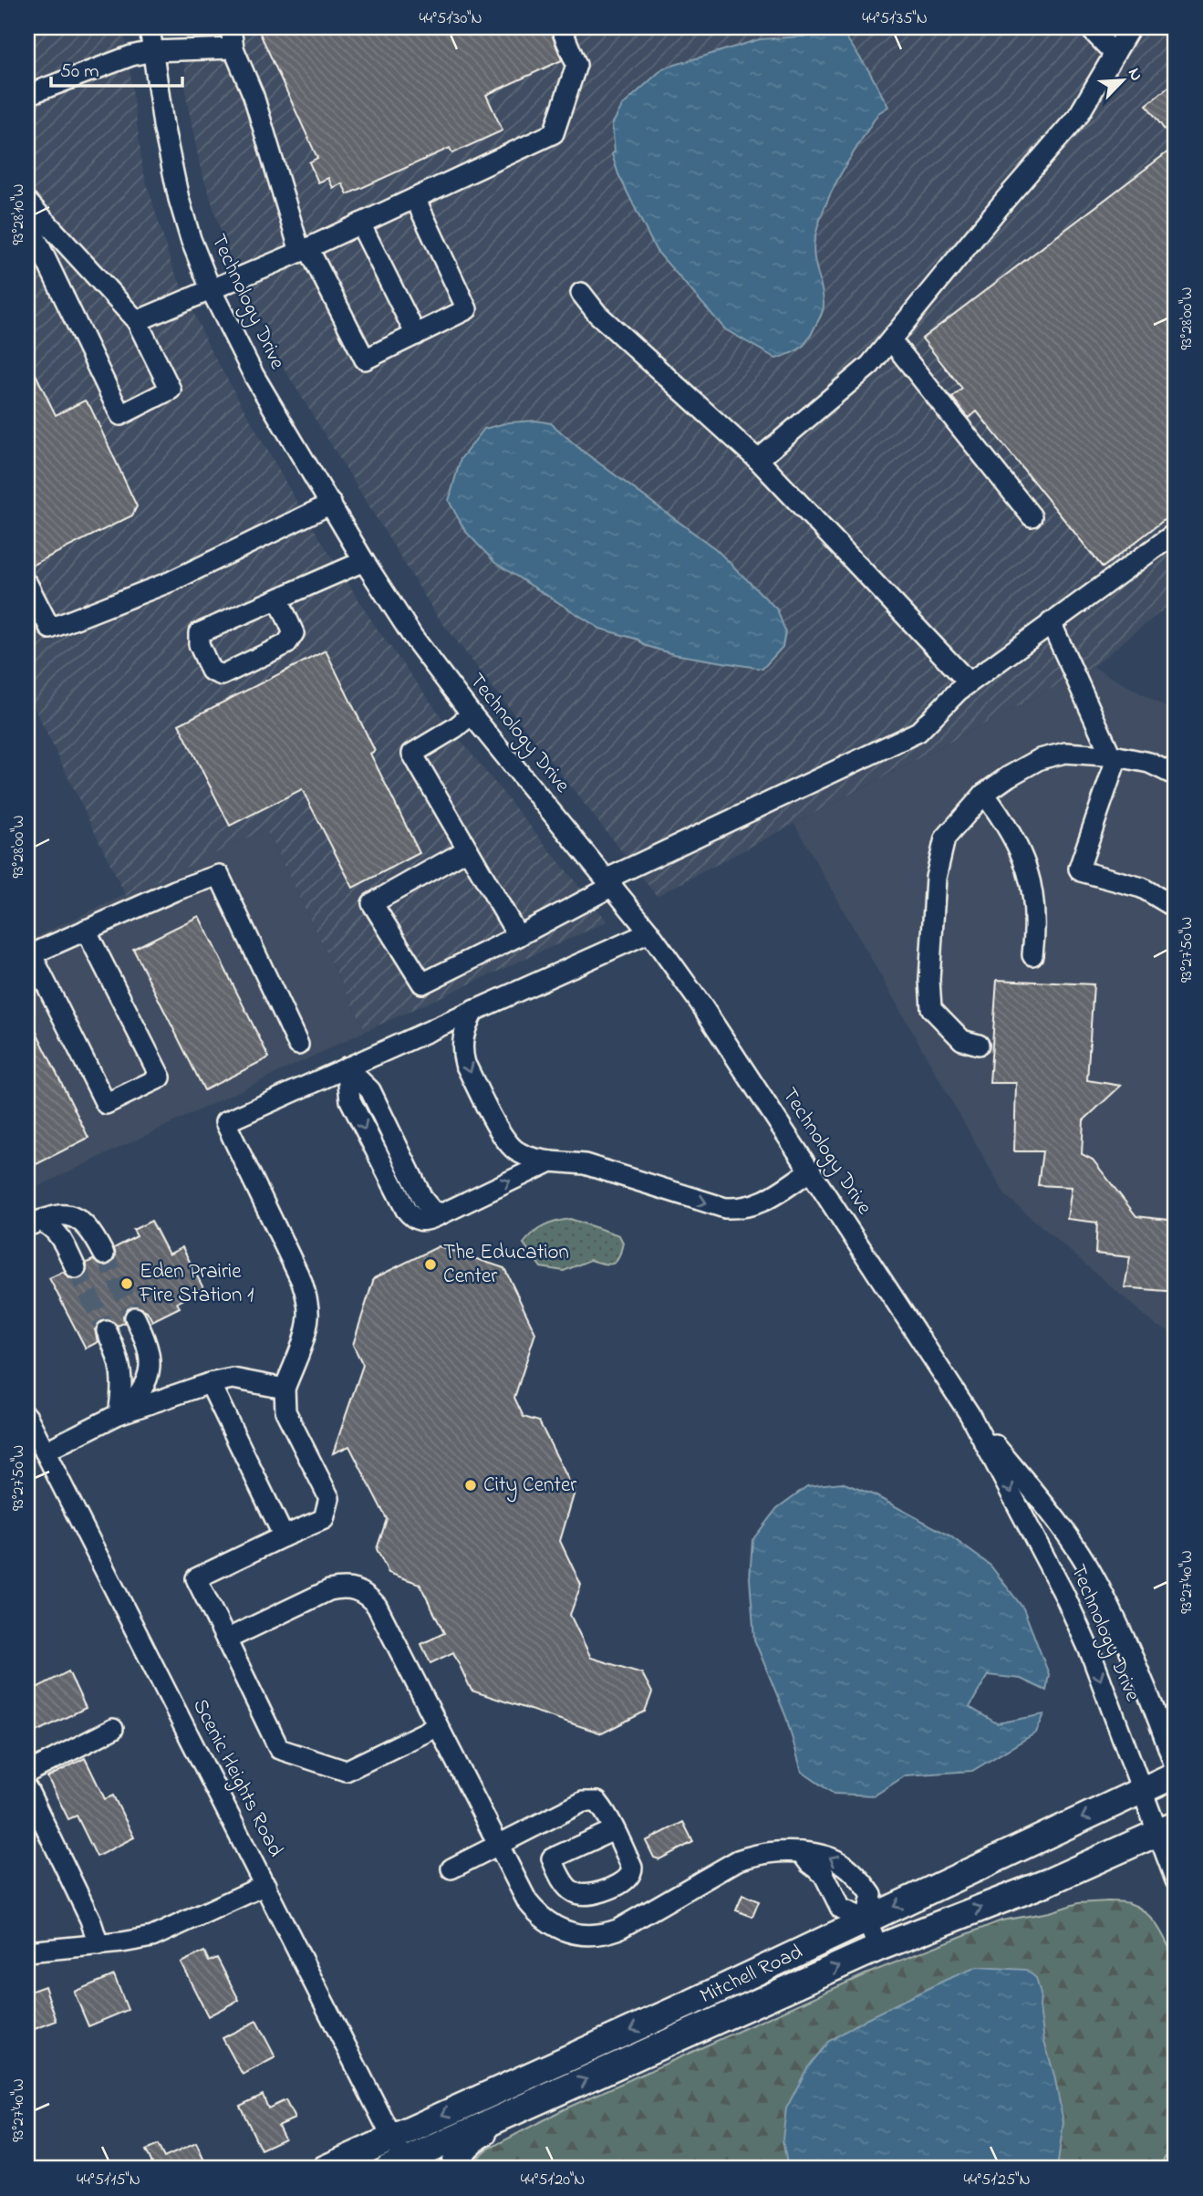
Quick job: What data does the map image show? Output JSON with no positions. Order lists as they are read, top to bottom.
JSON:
{
  "streets": {
    "main road": ["Mitchell Road"],
    "street": ["Technology Drive", "Scenic Heights Road"]
  },
  "crossings": [
    ["Technology Drive", "Mitchell Road"],
    ["Scenic Heights Road", "Mitchell Road"]
  ],
  "places": ["The Education Center", "Eden Prairie Fire Station 1", "City Center"],
  "scale_bar": "50 m",
  "north": "top right",
  "coordinates": [
    "44°51'30\"N",
    "44°51'35\"N",
    "93°28'10\"W",
    "93°28'00\"W",
    "93°27'50\"W",
    "93°27'40\"W",
    "44°51'15\"N",
    "44°51'20\"N",
    "44°51'25\"N"
  ]
}
